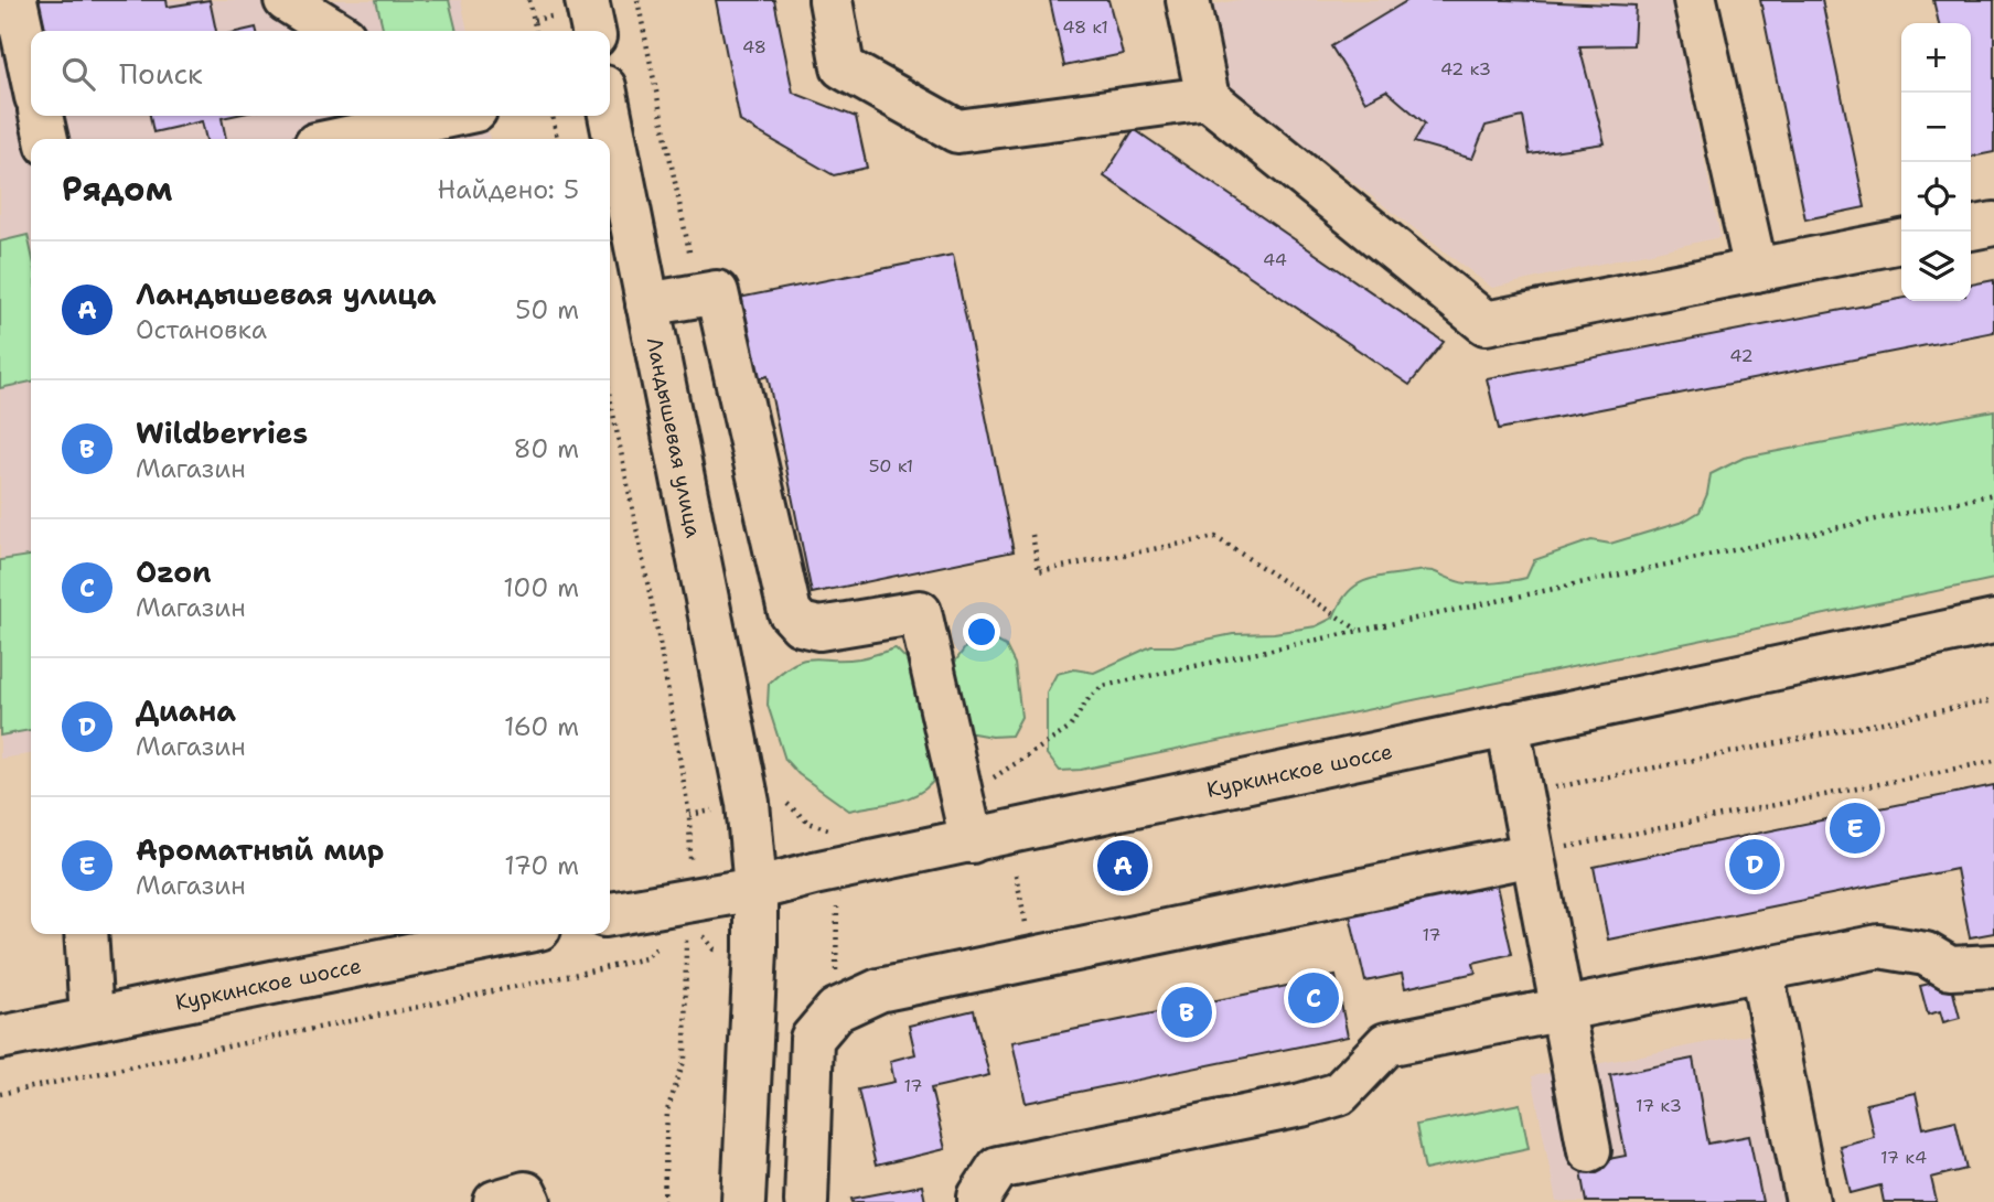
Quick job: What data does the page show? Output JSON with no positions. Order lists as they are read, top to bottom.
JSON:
{
  "streets": {
    "main road": ["Ландышевая улица", "Куркинское шоссе"]
  },
  "crossings": [
    ["Ландышевая улица", "Куркинское шоссе"]
  ],
  "house_numbers": [
    "48 к1",
    "48",
    "42 к3",
    "44",
    "42",
    "50 к1",
    "17",
    "17",
    "17 к3",
    "17 к4"
  ],
  "page": {
    "map_buttons": ["+", "−"],
    "search": "Поиск",
    "heading": ["Рядом", "Найдено: 5"],
    "list": [
      {
        "mark": "A",
        "name": "Ландышевая улица",
        "note": "Остановка",
        "value": "50 m"
      },
      {
        "mark": "B",
        "name": "Wildberries",
        "note": "Магазин",
        "value": "80 m"
      },
      {
        "mark": "C",
        "name": "Ozon",
        "note": "Магазин",
        "value": "100 m"
      },
      {
        "mark": "D",
        "name": "Диана",
        "note": "Магазин",
        "value": "160 m"
      },
      {
        "mark": "E",
        "name": "Ароматный мир",
        "note": "Магазин",
        "value": "170 m"
      }
    ],
    "pins": [
      "E",
      "D",
      "A",
      "C",
      "B"
    ]
  }
}
